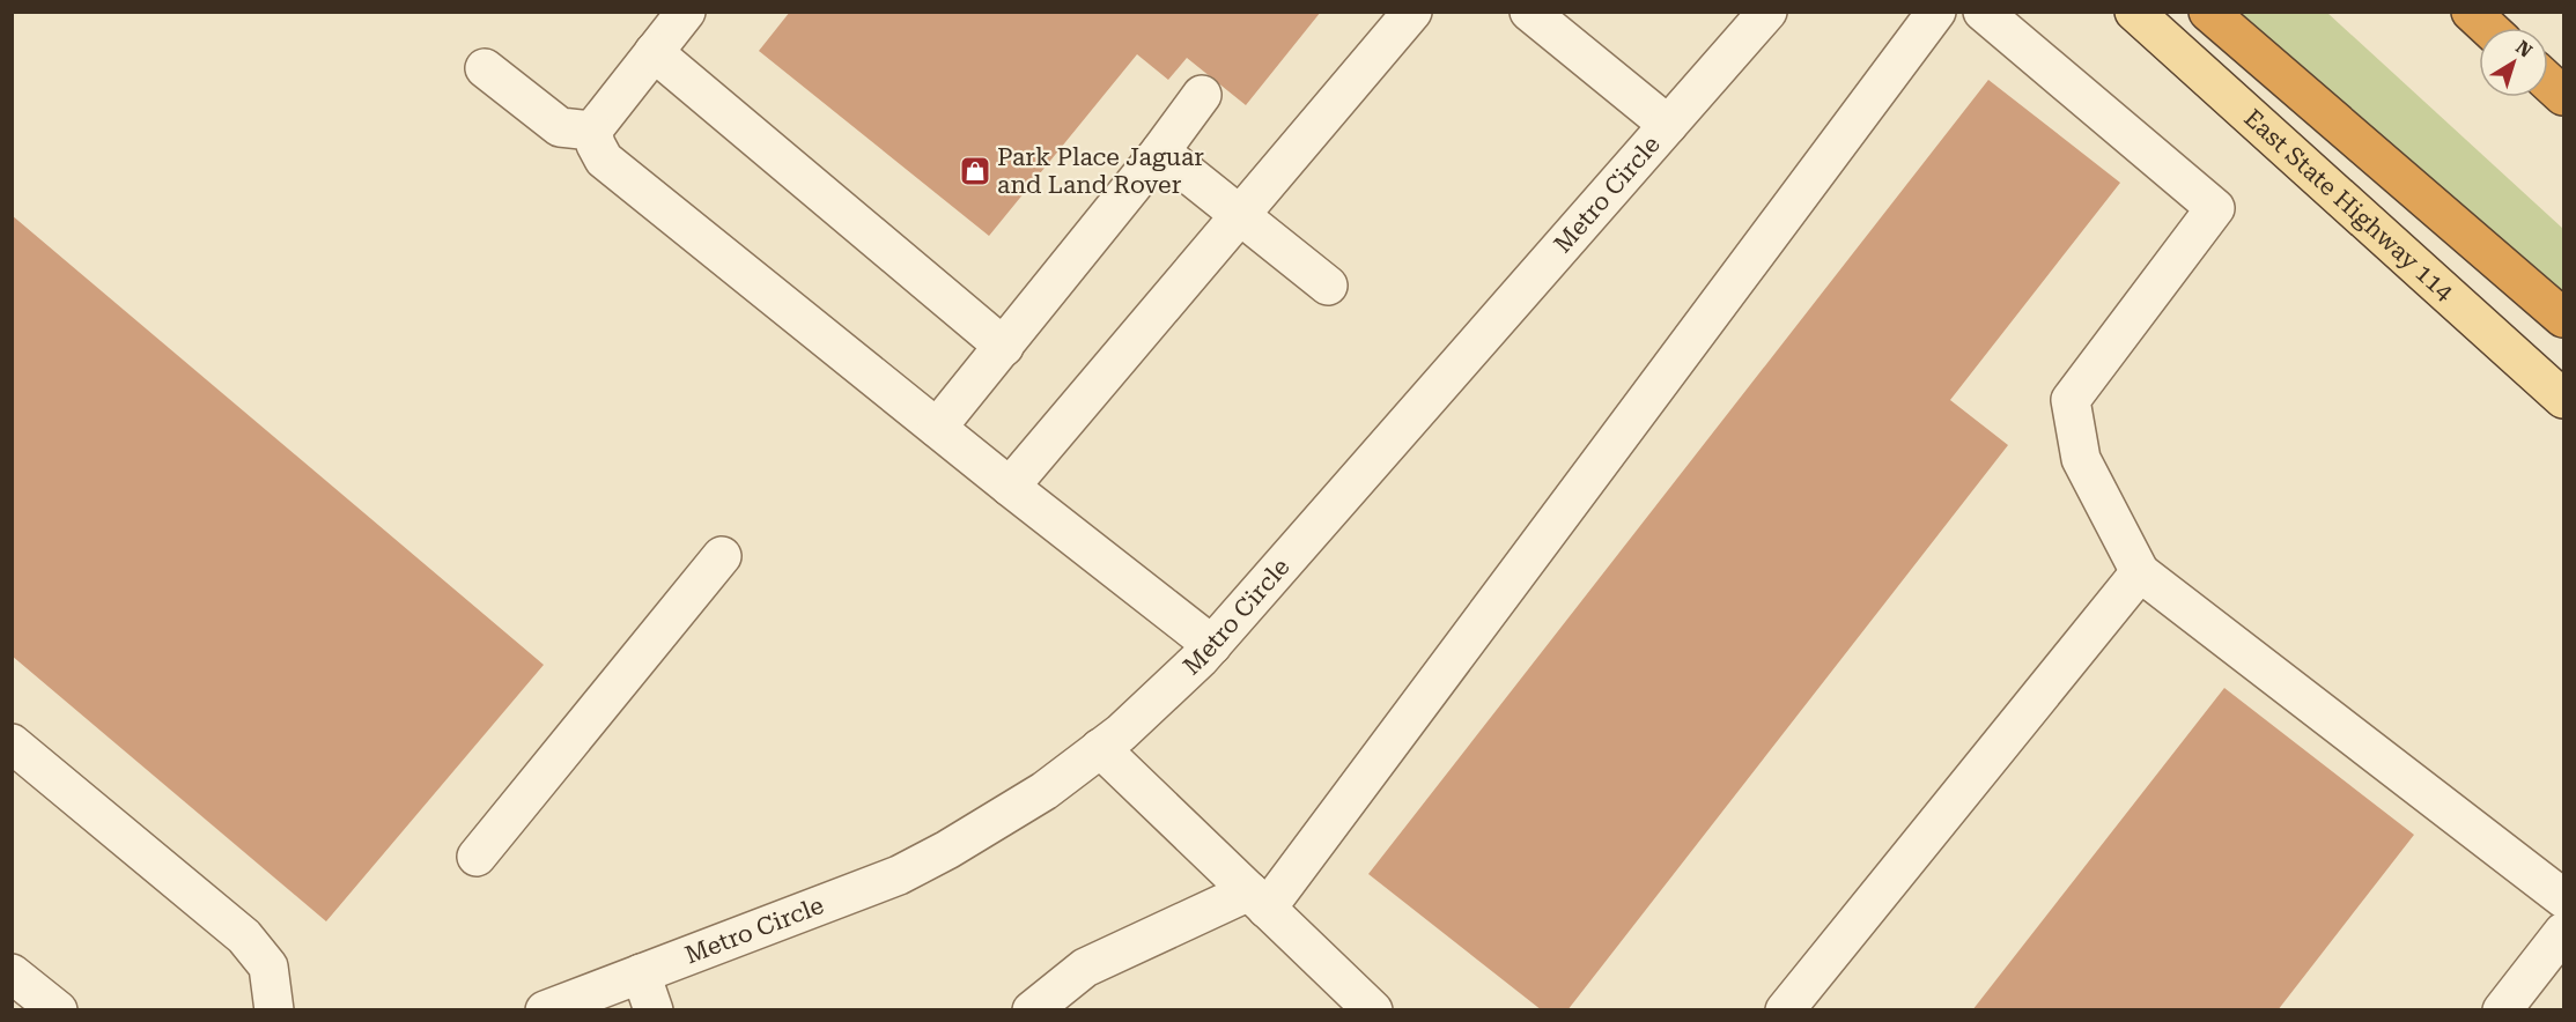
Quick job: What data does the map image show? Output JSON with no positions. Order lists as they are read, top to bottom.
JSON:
{
  "streets": {
    "main road": ["East State Highway 114"],
    "street": ["Metro Circle"]
  },
  "places": {
    "shop": ["Park Place Jaguar and Land Rover"]
  },
  "north": "top right"
}
